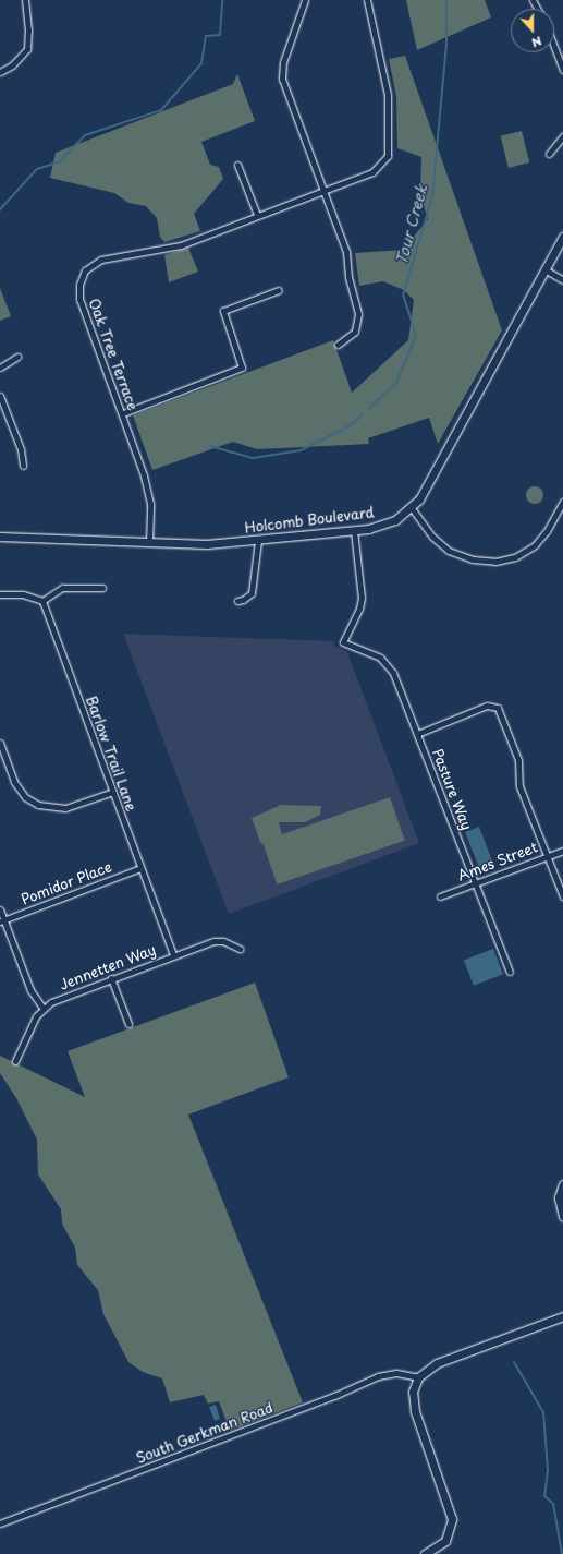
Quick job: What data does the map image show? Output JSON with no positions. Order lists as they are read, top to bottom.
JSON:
{
  "streets": {
    "street": [
      "Oak Tree Terrace",
      "Holcomb Boulevard",
      "Barlow Trail Lane",
      "Pasture Way",
      "Ames Street",
      "Pomidor Place",
      "Jennetten Way",
      "South Gerkman Road"
    ]
  },
  "crossings": [
    ["Oak Tree Terrace", "Holcomb Boulevard"],
    ["Holcomb Boulevard", "Pasture Way"],
    ["Barlow Trail Lane", "Pomidor Place"],
    ["Barlow Trail Lane", "Jennetten Way"],
    ["Pasture Way", "Ames Street"]
  ],
  "water": ["Tour Creek"],
  "north": "bottom"
}
